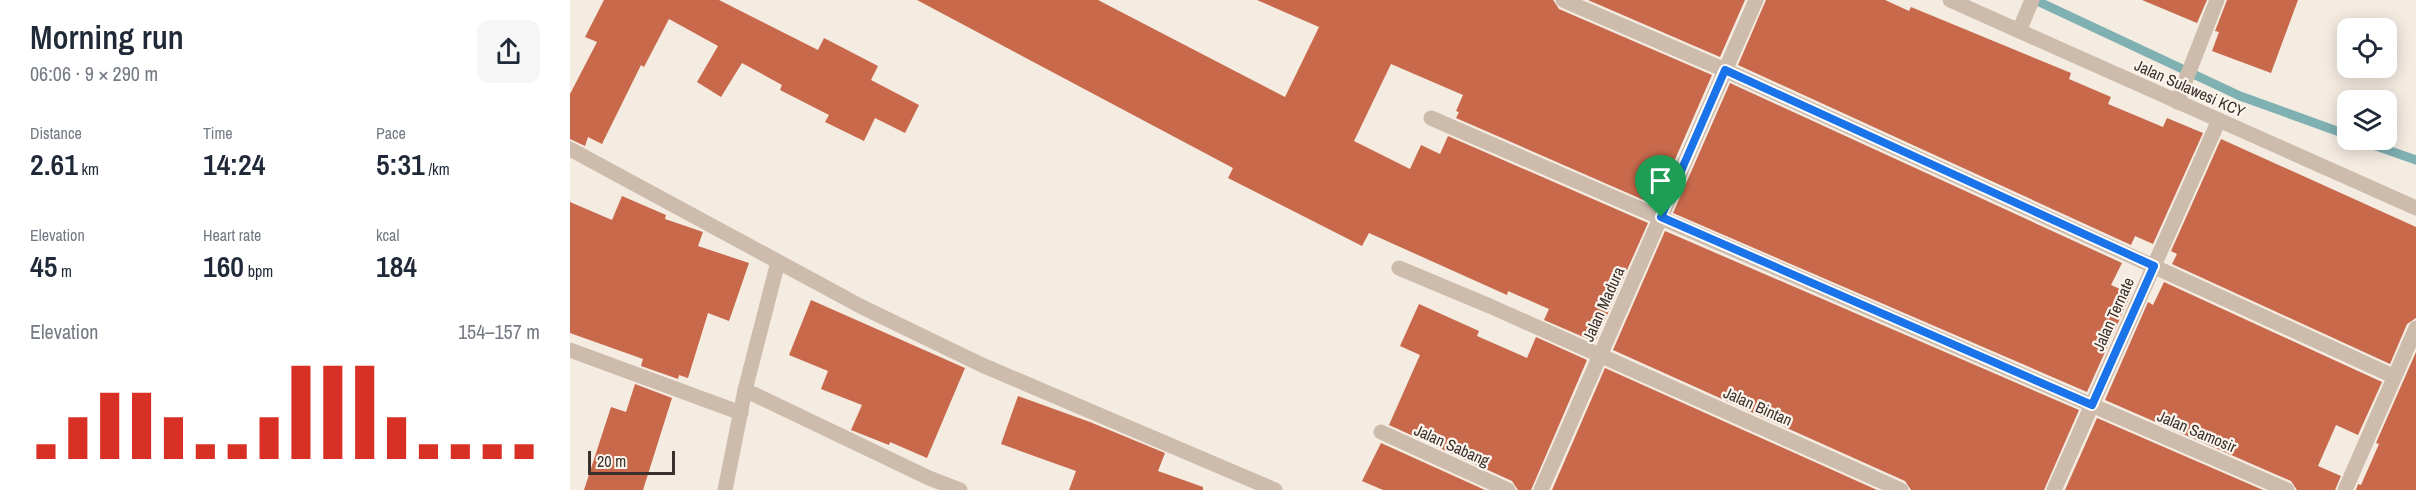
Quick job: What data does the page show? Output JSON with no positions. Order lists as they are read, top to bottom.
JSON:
{
  "streets": {
    "street": [
      "Jalan Sulawesi KCY",
      "Jalan Madura",
      "Jalan Ternate",
      "Jalan Bintan",
      "Jalan Samosir",
      "Jalan Sabang"
    ]
  },
  "crossings": [
    ["Jalan Sulawesi KCY", "Jalan Ternate"],
    ["Jalan Madura", "Jalan Bintan"],
    ["Jalan Madura", "Jalan Samosir"],
    ["Jalan Ternate", "Jalan Samosir"]
  ],
  "scale_bar": "20 m",
  "page": {
    "heading": ["Morning run", "06:06 · 9 × 290 m"],
    "stats": [
      ["Distance", "2.61 km"],
      ["Time", "14:24"],
      ["Pace", "5:31 /km"],
      ["Elevation", "45 m"],
      ["Heart rate", "160 bpm"],
      ["kcal", "184"]
    ],
    "chart": ["Elevation", "154–157 m"],
    "scale": "20 m"
  }
}
